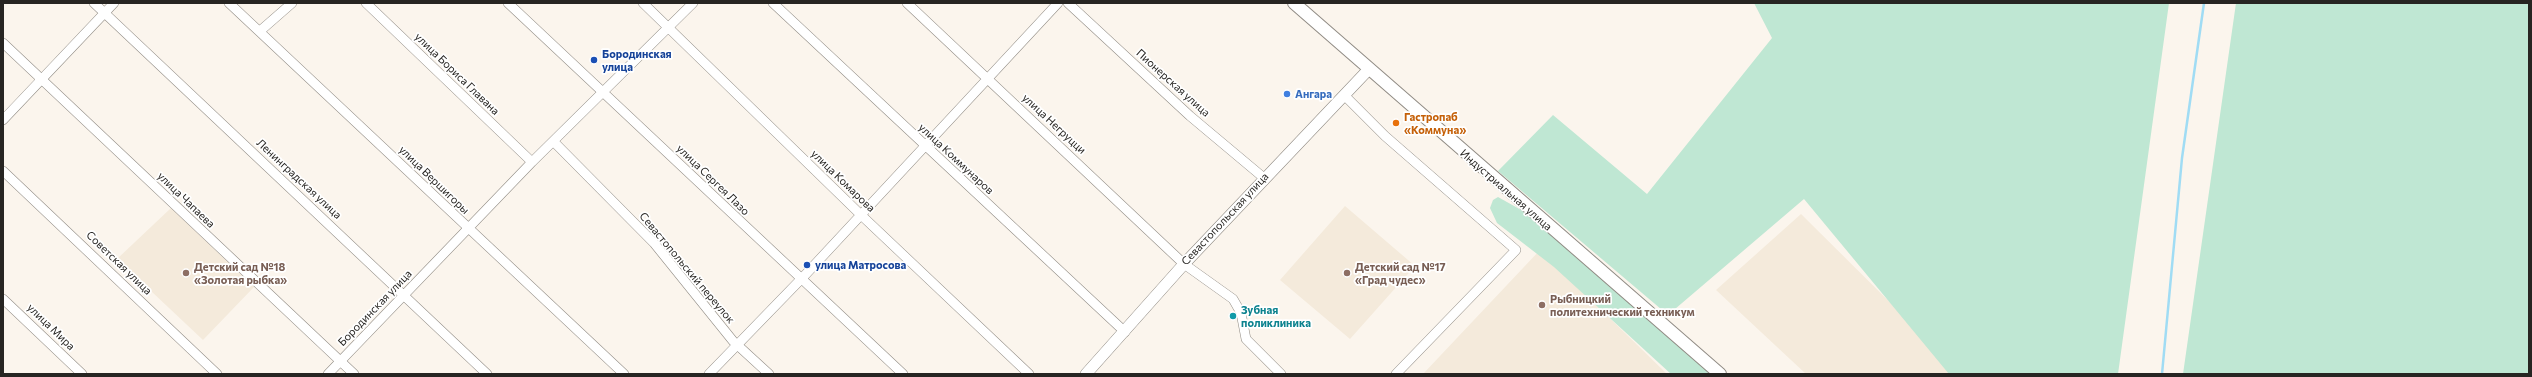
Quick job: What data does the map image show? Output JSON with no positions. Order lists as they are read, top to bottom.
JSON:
{
  "streets": {
    "main road": ["Индустриальная улица"],
    "street": [
      "улица Бориса Главана",
      "Пионерская улица",
      "улица Негруцци",
      "улица Коммунаров",
      "Ленинградская улица",
      "улица Вершигоры",
      "улица Сергея Лазо",
      "улица Комарова",
      "улица Чапаева",
      "Севастопольская улица",
      "Советская улица",
      "Севастопольский переулок",
      "Бородинская улица",
      "улица Мира"
    ]
  },
  "crossings": [
    ["улица Бориса Главана", "Бородинская улица"],
    ["Пионерская улица", "Севастопольская улица"],
    ["улица Негруцци", "Севастопольская улица"],
    ["улица Коммунаров", "Севастопольская улица"],
    ["Ленинградская улица", "Бородинская улица"],
    ["улица Вершигоры", "Бородинская улица"],
    ["улица Сергея Лазо", "Бородинская улица"],
    ["улица Комарова", "Бородинская улица"],
    ["Индустриальная улица", "Севастопольская улица"],
    ["улица Чапаева", "Бородинская улица"],
    ["Севастопольский переулок", "Бородинская улица"]
  ],
  "places": [
    "Бородинская улица",
    "Ангара",
    "Гастропаб «Коммуна»",
    "улица Матросова",
    "Детский сад №18 «Золотая рыбка»",
    "Детский сад №17 «Град чудес»",
    "Рыбницкий политехнический техникум",
    "Зубная поликлиника"
  ]
}
